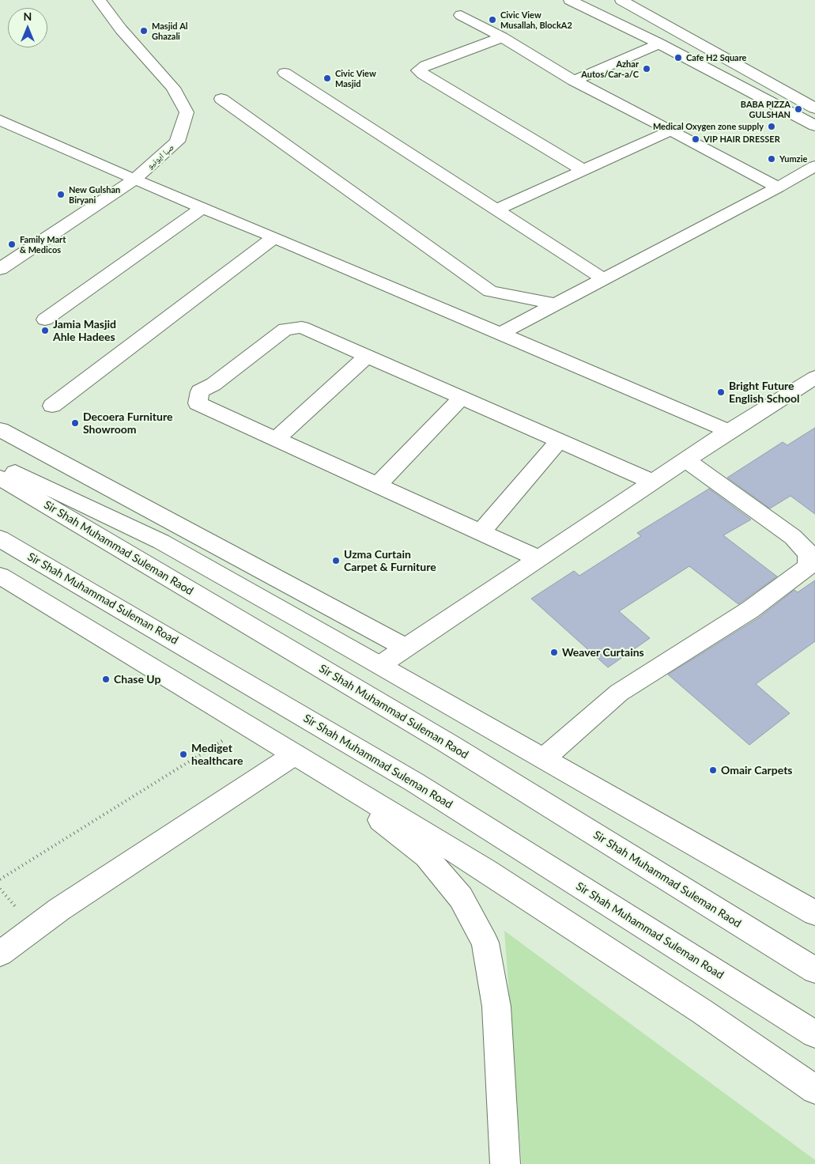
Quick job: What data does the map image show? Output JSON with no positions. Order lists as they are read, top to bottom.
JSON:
{
  "streets": {
    "main road": ["صبا ایونیو", "Sir Shah Muhammad Suleman Raod", "Sir Shah Muhammad Suleman Road"]
  },
  "places": [
    "Civic View Musallah, BlockA2",
    "Masjid Al Ghazali",
    "Cafe H2 Square",
    "Azhar Autos/Car-a/C",
    "Civic View Masjid",
    "BABA PIZZA GULSHAN",
    "Medical Oxygen zone supply",
    "VIP HAIR DRESSER",
    "Yumzie",
    "New Gulshan Biryani",
    "Family Mart & Medicos",
    "Jamia Masjid Ahle Hadees",
    "Bright Future English School",
    "Decoera Furniture Showroom",
    "Uzma Curtain Carpet & Furniture",
    "Weaver Curtains",
    "Chase Up",
    "Mediget healthcare",
    "Omair Carpets"
  ],
  "north": "top"
}
